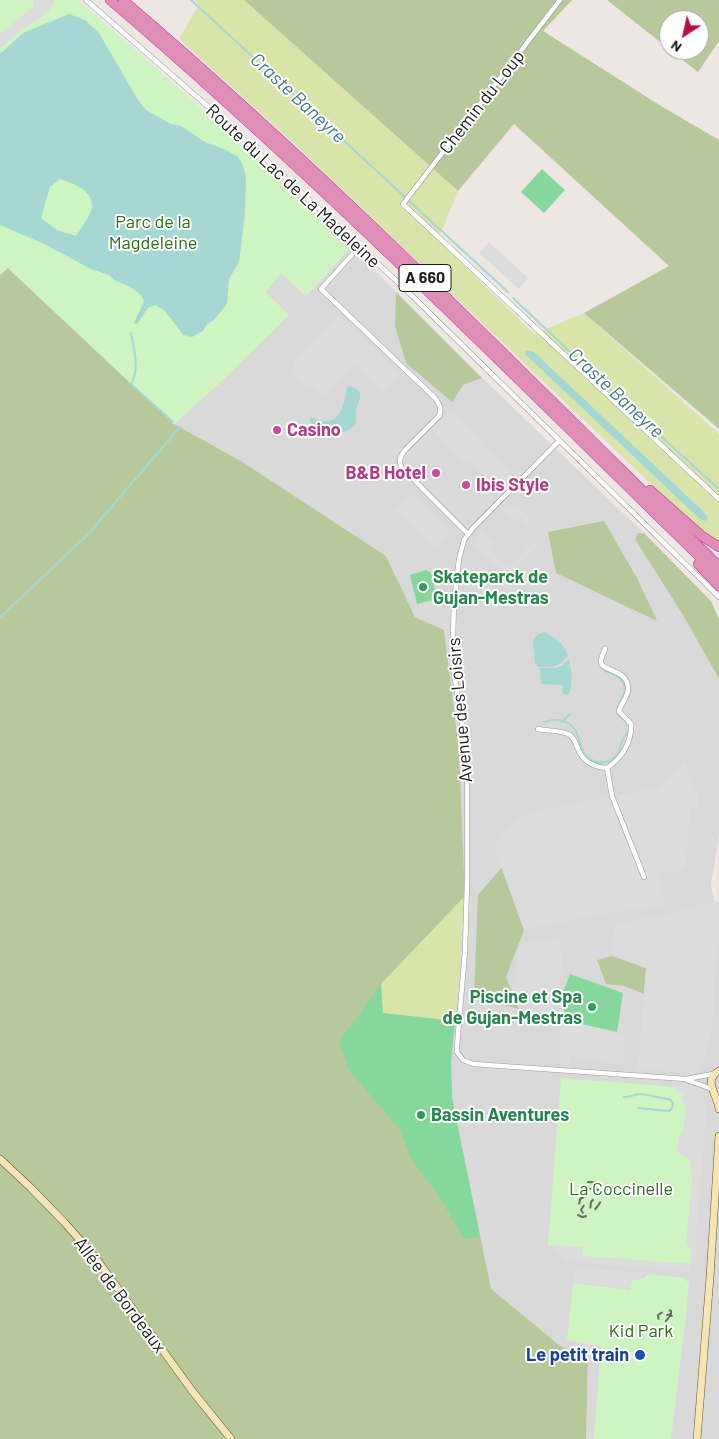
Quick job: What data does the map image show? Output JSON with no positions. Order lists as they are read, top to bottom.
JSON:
{
  "streets": {
    "highway": ["A 660"],
    "main road": ["Allée de Bordeaux"],
    "street": ["Chemin du Loup", "Route du Lac de La Madeleine", "Avenue des Loisirs"]
  },
  "water": ["Craste Baneyre"],
  "parks": ["Parc de la Magdeleine", "La Coccinelle", "Kid Park"],
  "places": [
    "Casino",
    "B&B Hotel",
    "Ibis Style",
    "Skateparck de Gujan-Mestras",
    "Piscine et Spa de Gujan-Mestras",
    "Bassin Aventures",
    "Le petit train"
  ],
  "north": "bottom left"
}
